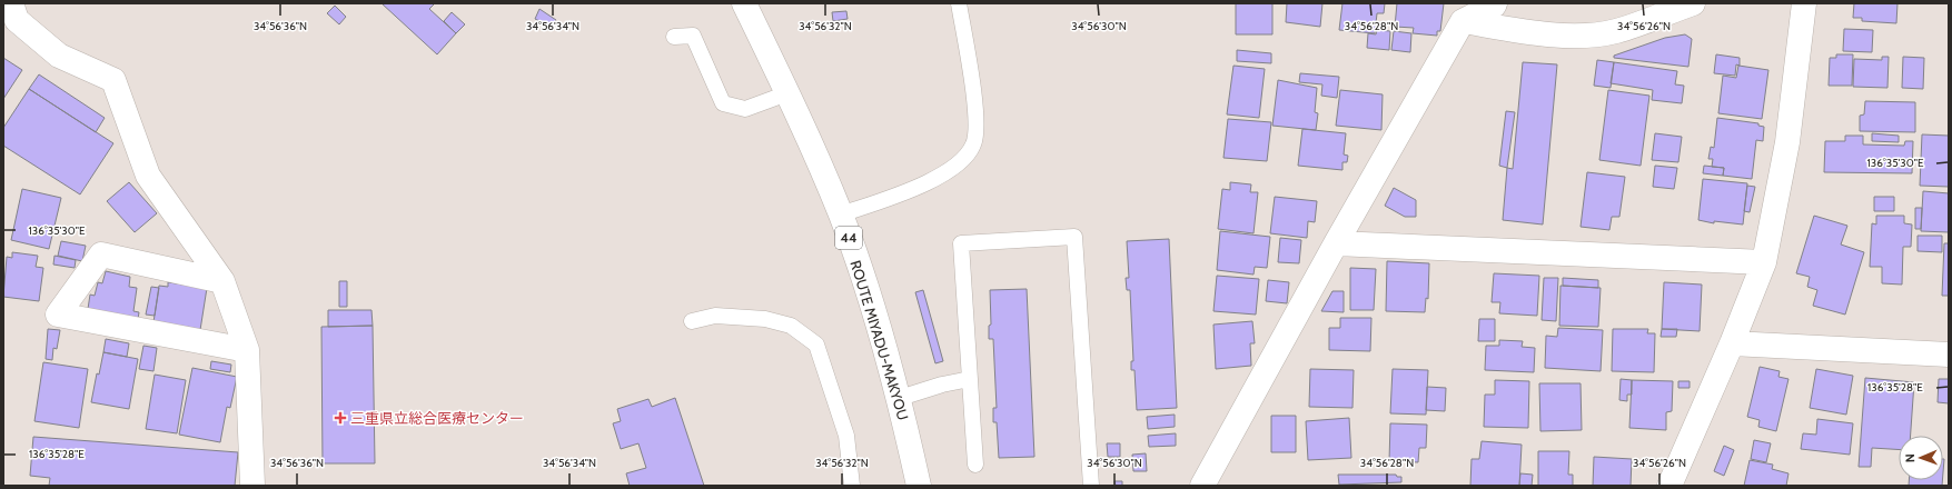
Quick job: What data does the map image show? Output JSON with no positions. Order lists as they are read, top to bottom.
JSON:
{
  "streets": {
    "street": ["44", "ROUTE MIYADU-MAKYOU"]
  },
  "places": {
    "health": ["三重県立総合医療センター"]
  },
  "north": "left",
  "coordinates": [
    "34°56'36\"N",
    "34°56'34\"N",
    "34°56'32\"N",
    "34°56'30\"N",
    "34°56'28\"N",
    "34°56'26\"N",
    "136°35'30\"E",
    "136°35'28\"E"
  ]
}
